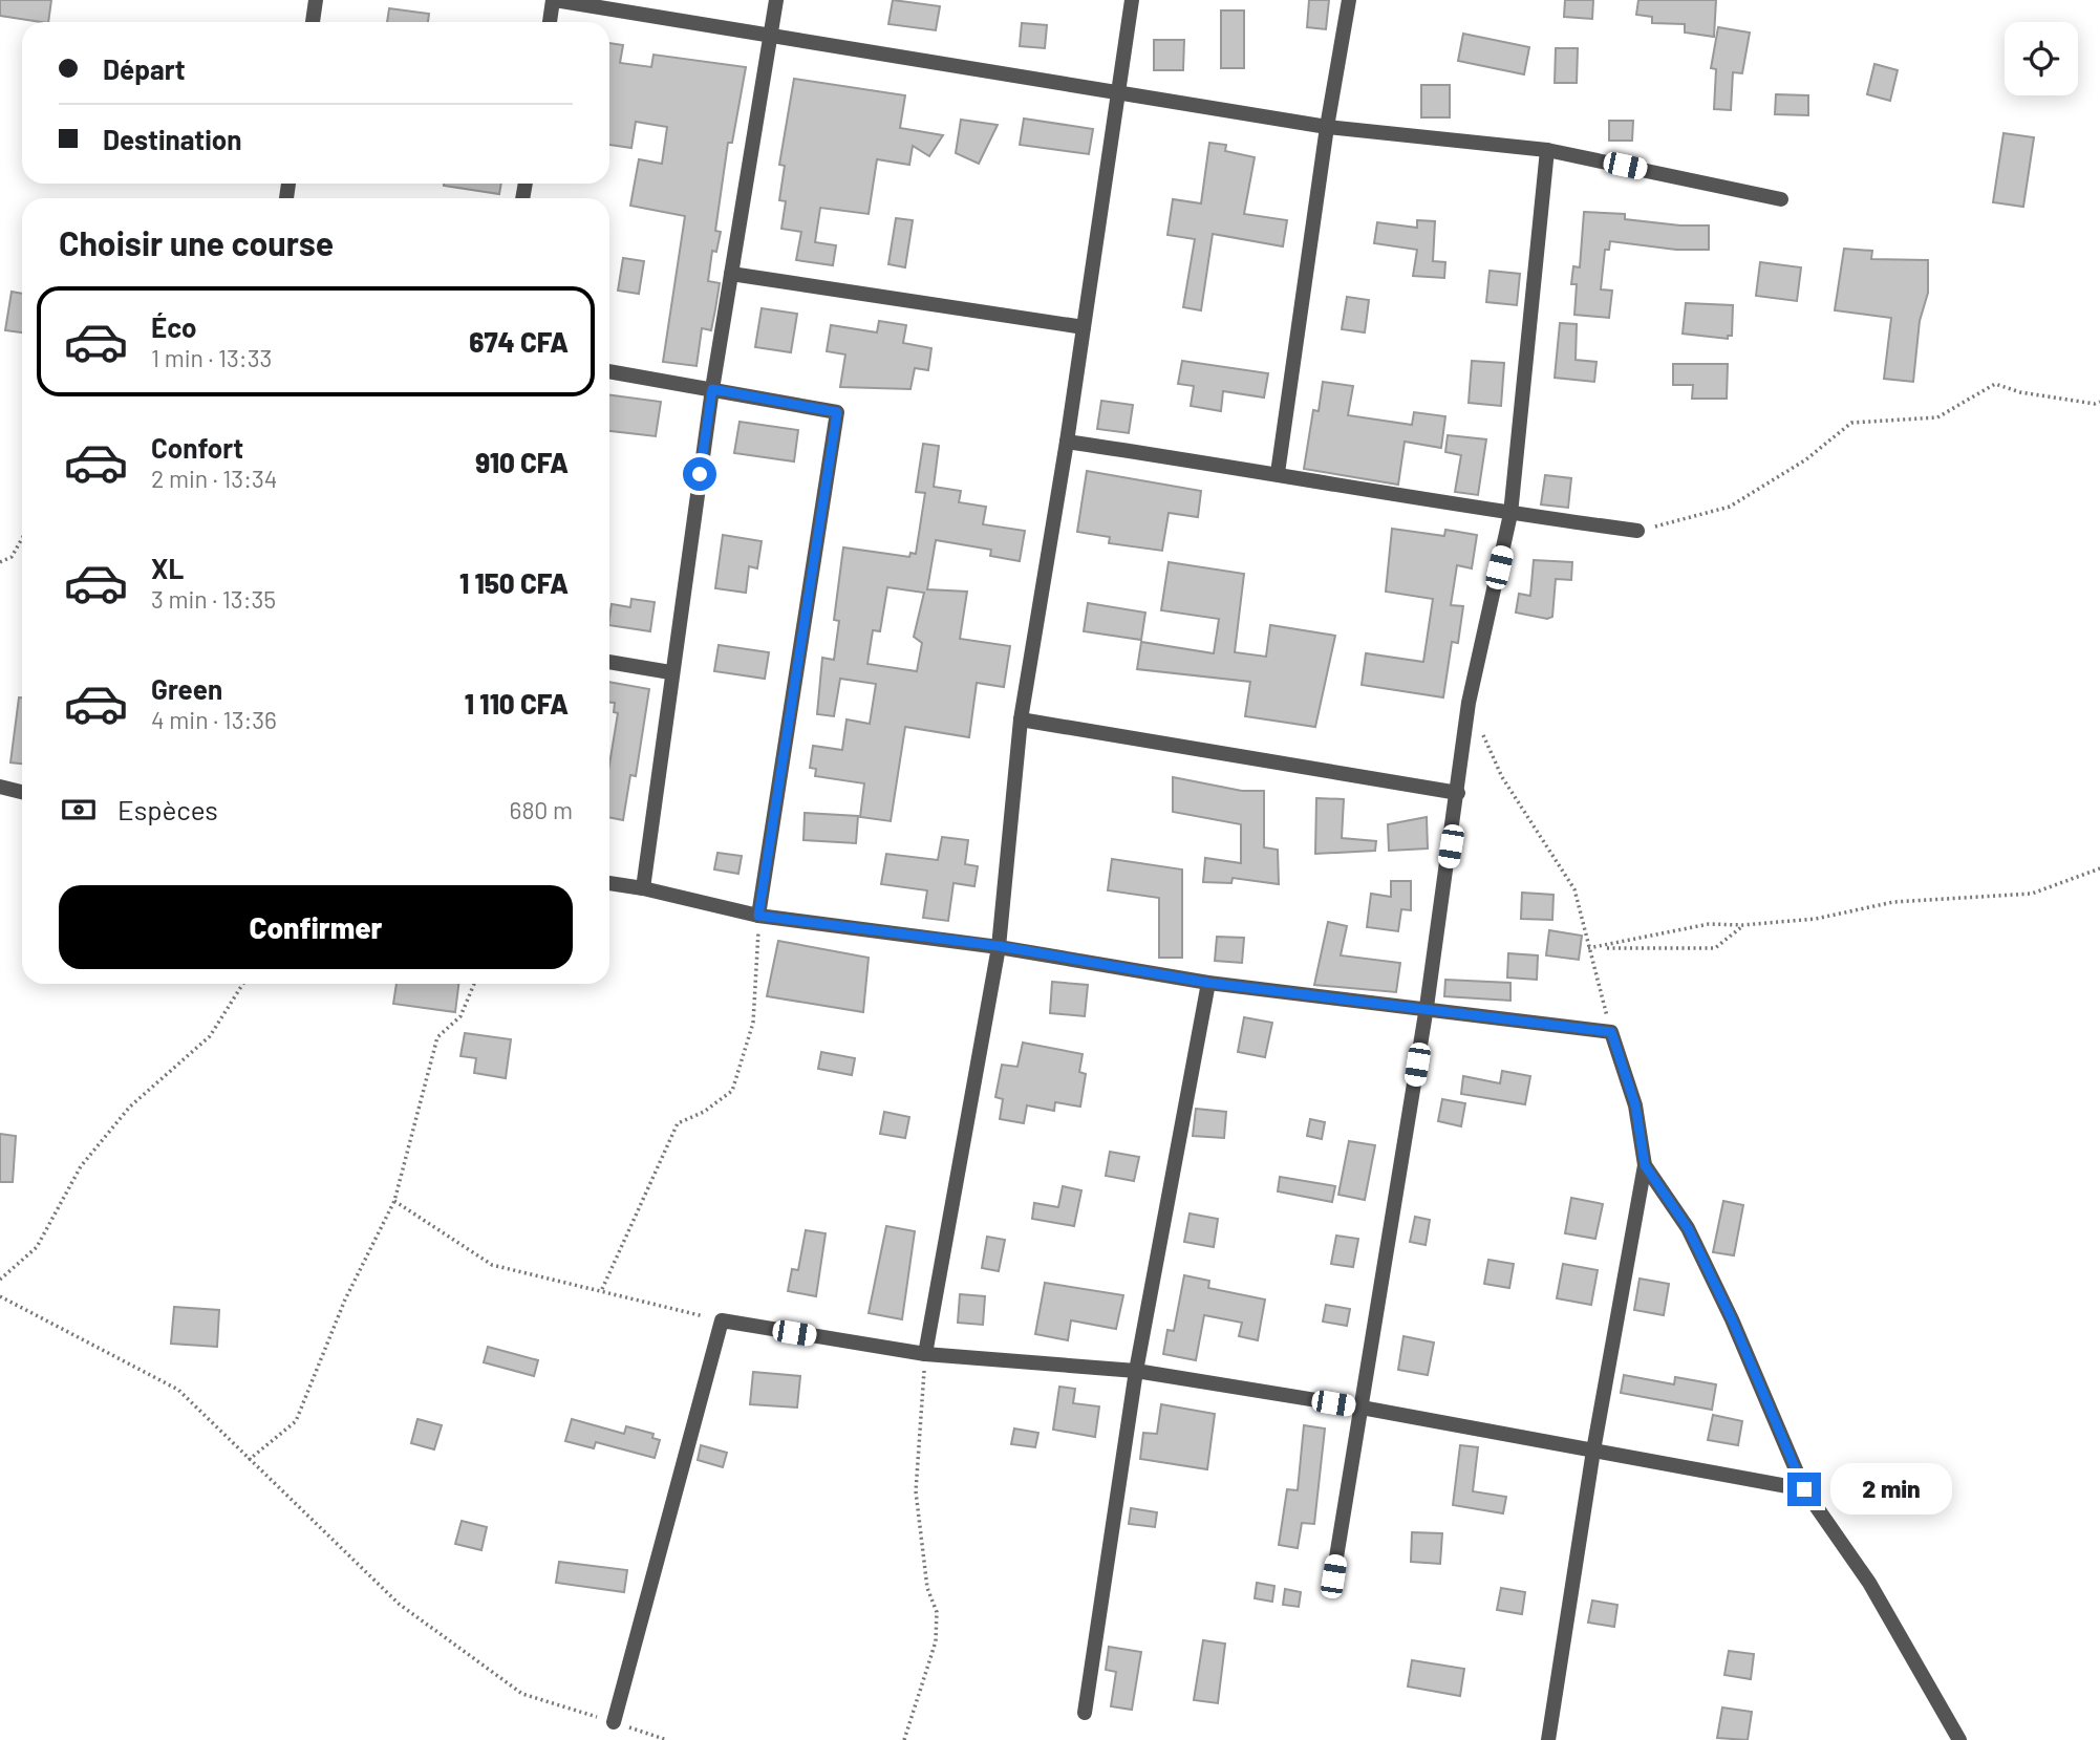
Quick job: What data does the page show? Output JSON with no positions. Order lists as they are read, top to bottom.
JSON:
{
  "page": {
    "banner": ["Départ", "Destination"],
    "heading": "Choisir une course",
    "list": [
      {
        "name": "Éco",
        "note": "1 min · 13:33",
        "value": "674 CFA"
      },
      {
        "name": "Confort",
        "note": "2 min · 13:34",
        "value": "910 CFA"
      },
      {
        "name": "XL",
        "note": "3 min · 13:35",
        "value": "1 150 CFA"
      },
      {
        "name": "Green",
        "note": "4 min · 13:36",
        "value": "1 110 CFA"
      }
    ],
    "pay": ["Espèces", "680 m"],
    "buttons": "Confirmer",
    "bubble": "2 min"
  }
}
